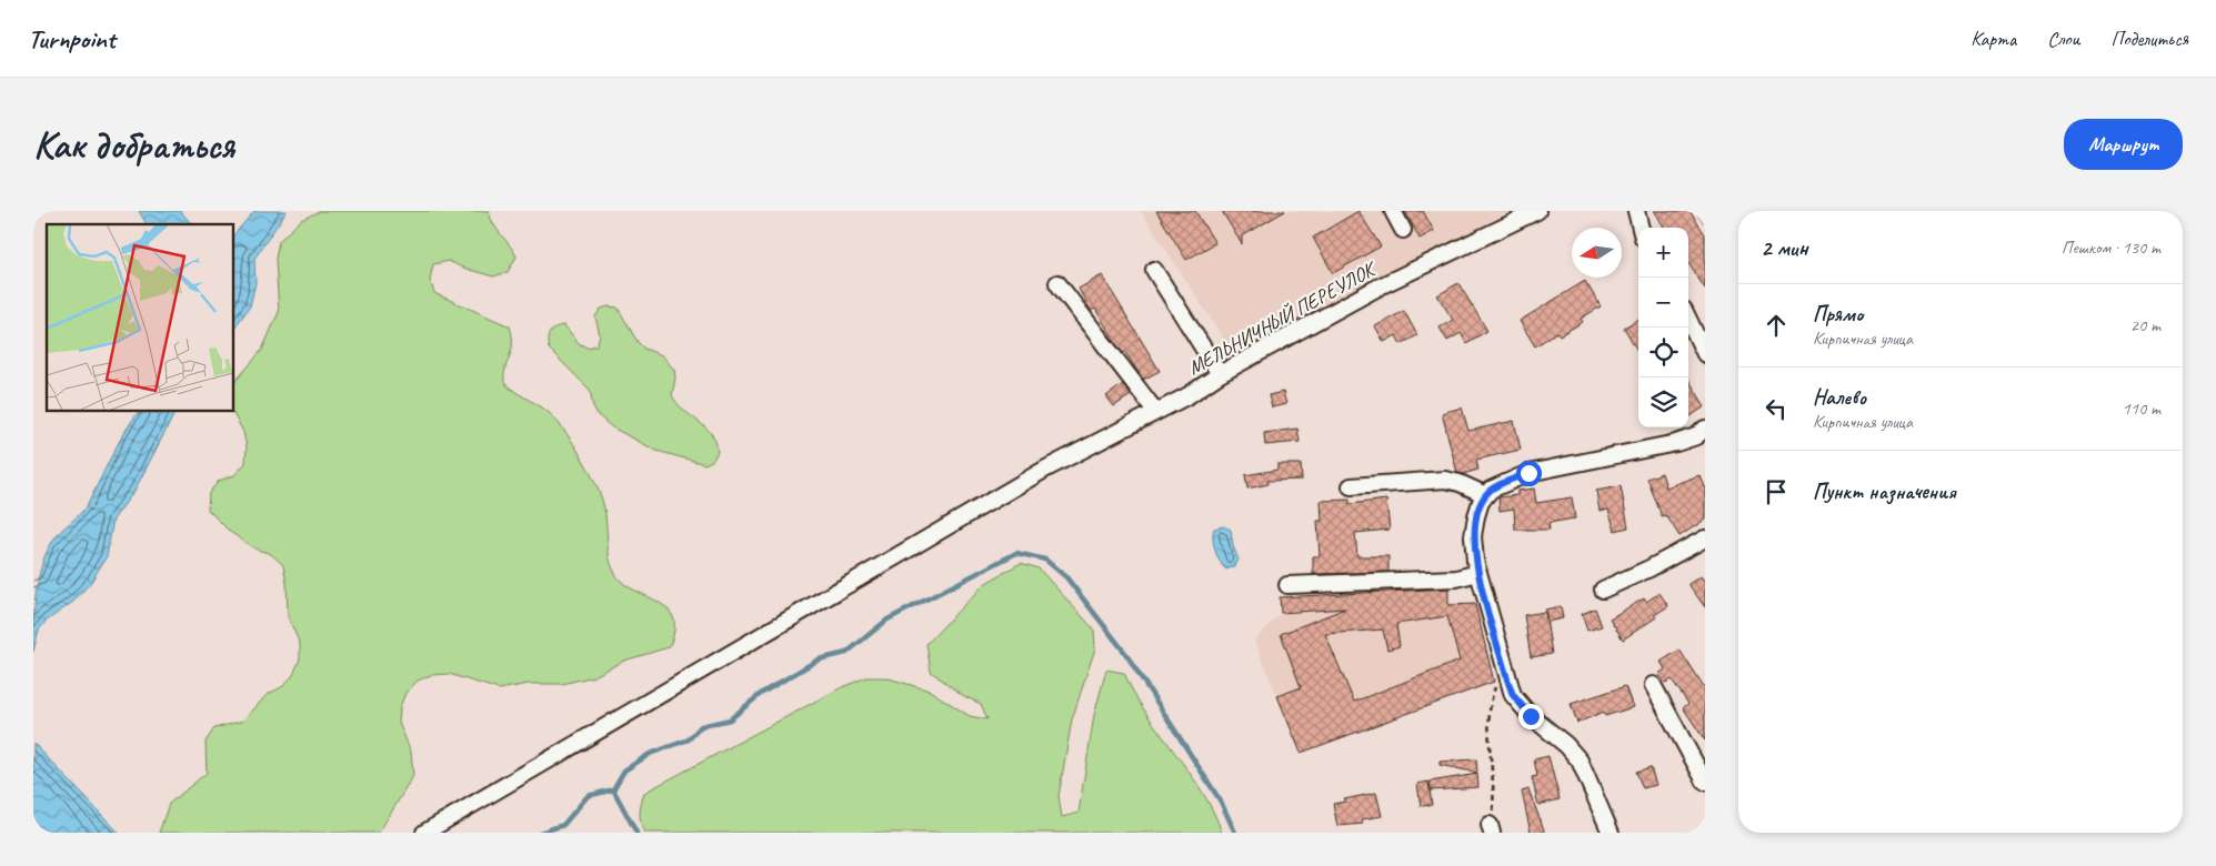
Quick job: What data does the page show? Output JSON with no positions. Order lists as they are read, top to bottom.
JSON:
{
  "streets": {
    "street": ["МЕЛЬНИЧНЫЙ ПЕРЕУЛОК"]
  },
  "north": "left",
  "page": {
    "header": "Turnpoint",
    "nav": ["Карта", "Слои", "Поделиться"],
    "buttons": "Маршрут",
    "title": "Как добраться",
    "heading": ["2 мин", "Пешком · 130 m"],
    "map_buttons": ["+", "−"],
    "list": [
      ["Прямо", "Кирпичная улица", "20 m"],
      ["Налево", "Кирпичная улица", "110 m"],
      "Пункт назначения"
    ]
  }
}
